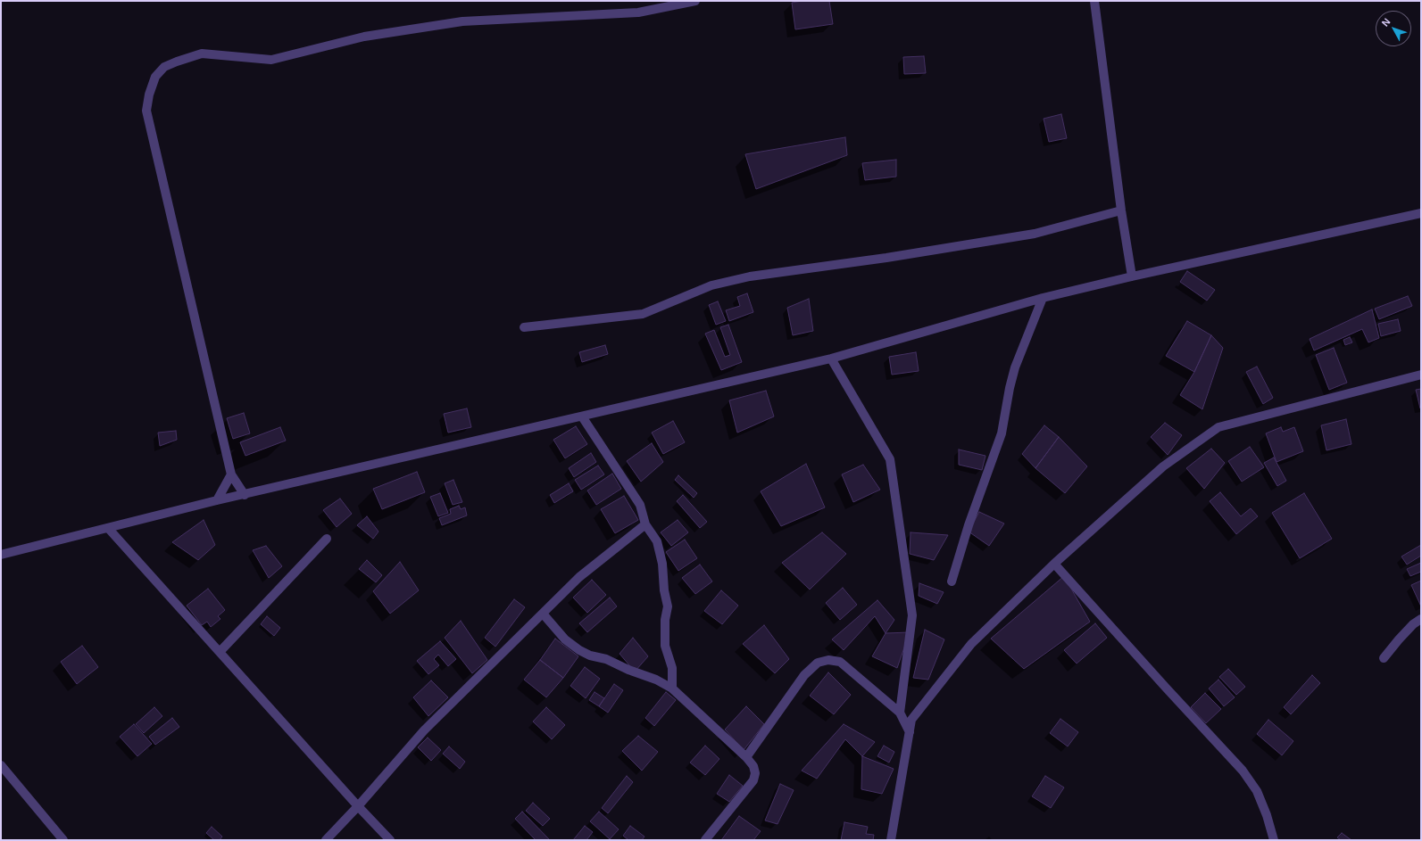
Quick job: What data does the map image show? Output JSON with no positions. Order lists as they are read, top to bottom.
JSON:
{
  "north": "top left"
}
